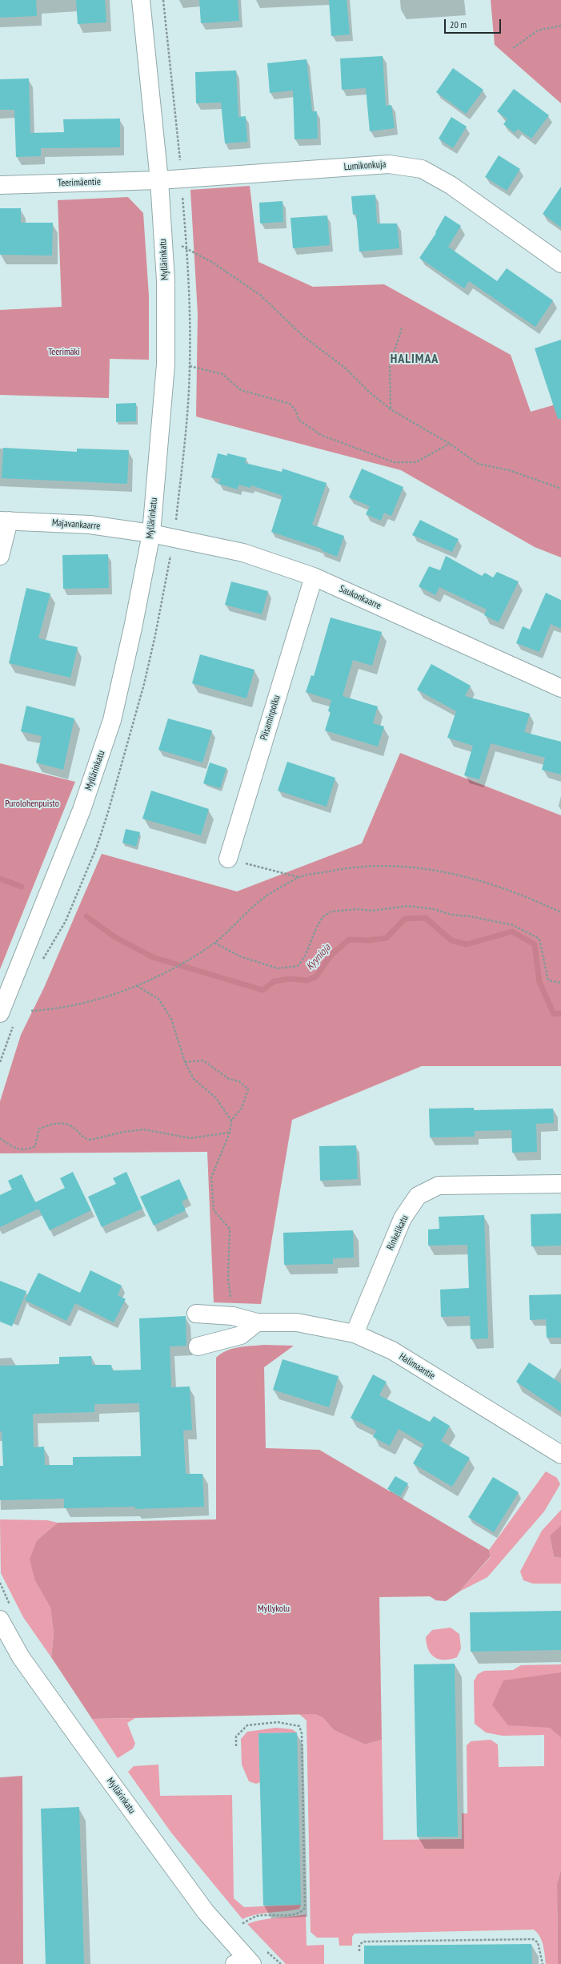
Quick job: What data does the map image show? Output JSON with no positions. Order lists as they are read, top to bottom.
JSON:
{
  "streets": {
    "street": [
      "Lumikonkuja",
      "Teerimäentie",
      "Myllärinkatu",
      "Majavankaarre",
      "Saukonkaarre",
      "Piisaminpolku",
      "Rinkelikatu",
      "Halimaantie"
    ]
  },
  "crossings": [
    ["Lumikonkuja", "Teerimäentie"],
    ["Lumikonkuja", "Myllärinkatu"],
    ["Teerimäentie", "Myllärinkatu"],
    ["Myllärinkatu", "Majavankaarre"],
    ["Myllärinkatu", "Saukonkaarre"],
    ["Majavankaarre", "Saukonkaarre"],
    ["Saukonkaarre", "Piisaminpolku"],
    ["Rinkelikatu", "Halimaantie"]
  ],
  "districts": ["HALIMAA"],
  "water": ["Kyynioja"],
  "parks": ["Teerimäki", "Purolohenpuisto", "Myllykolu"],
  "scale_bar": "20 m"
}
